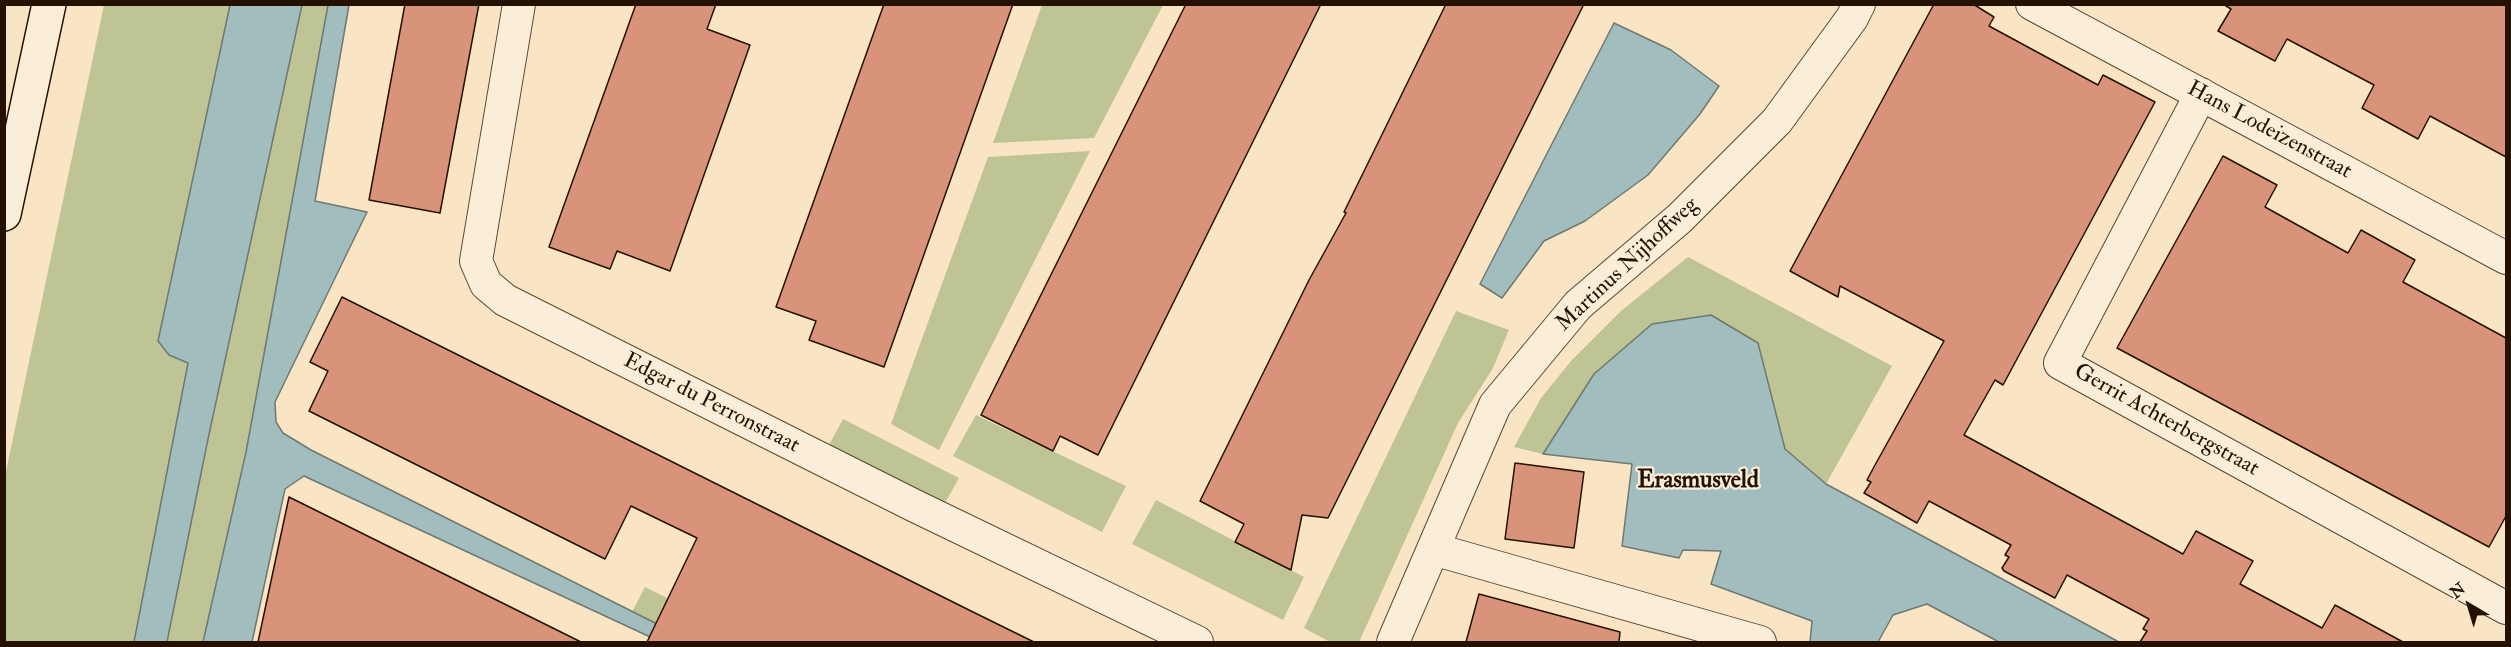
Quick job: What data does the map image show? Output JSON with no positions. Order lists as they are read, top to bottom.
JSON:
{
  "streets": {
    "street": [
      "Hans Lodeizenstraat",
      "Martinus Nijhoffweg",
      "Edgar du Perronstraat",
      "Gerrit Achterbergstraat"
    ]
  },
  "crossings": [
    ["Hans Lodeizenstraat", "Gerrit Achterbergstraat"]
  ],
  "districts": ["Erasmusveld"],
  "north": "top left"
}
